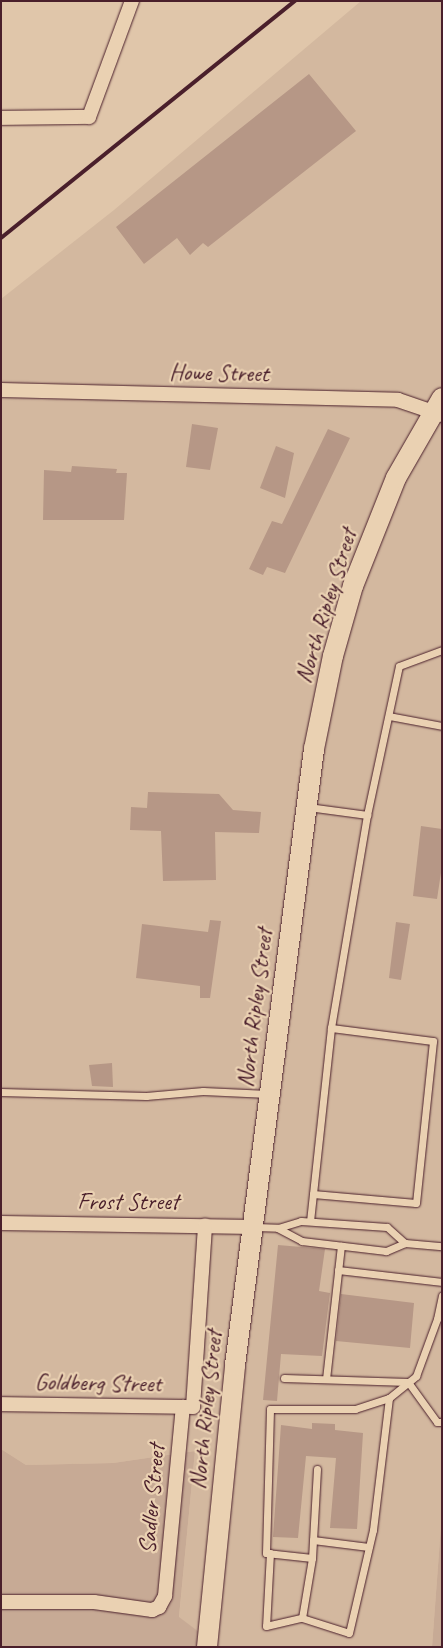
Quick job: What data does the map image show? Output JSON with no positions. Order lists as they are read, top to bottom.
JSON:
{
  "streets": {
    "main road": ["North Ripley Street"],
    "street": [
      "Howe Street",
      "Frost Street",
      "Goldberg Street",
      "Sadler Street"
    ]
  },
  "crossings": [
    ["Howe Street", "North Ripley Street"],
    ["North Ripley Street", "Frost Street"],
    ["Frost Street", "Sadler Street"],
    ["Goldberg Street", "Sadler Street"]
  ]
}
